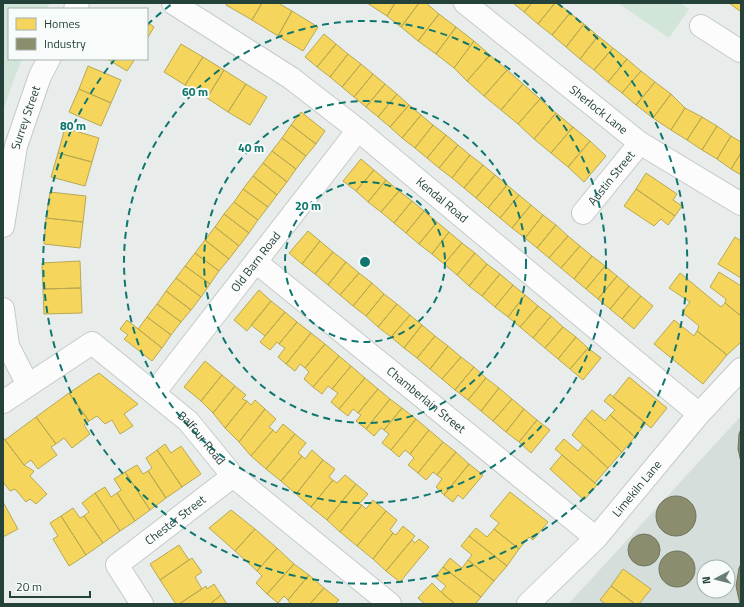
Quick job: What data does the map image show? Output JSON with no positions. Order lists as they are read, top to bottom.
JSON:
{
  "streets": {
    "street": [
      "Sherlock Lane",
      "Surrey Street",
      "Austin Street",
      "Kendal Road",
      "Old Barn Road",
      "Chamberlain Street",
      "Balfour Road",
      "Limekiln Lane",
      "Chester Street"
    ]
  },
  "crossings": [
    ["Sherlock Lane", "Austin Street"],
    ["Kendal Road", "Old Barn Road"],
    ["Kendal Road", "Limekiln Lane"],
    ["Old Barn Road", "Chamberlain Street"],
    ["Old Barn Road", "Balfour Road"],
    ["Chamberlain Street", "Limekiln Lane"],
    ["Balfour Road", "Chester Street"]
  ],
  "legend": ["Homes", "Industry"],
  "scale_bar": "20 m",
  "north": "left",
  "rings": [
    "60 m",
    "80 m",
    "40 m",
    "20 m"
  ]
}
